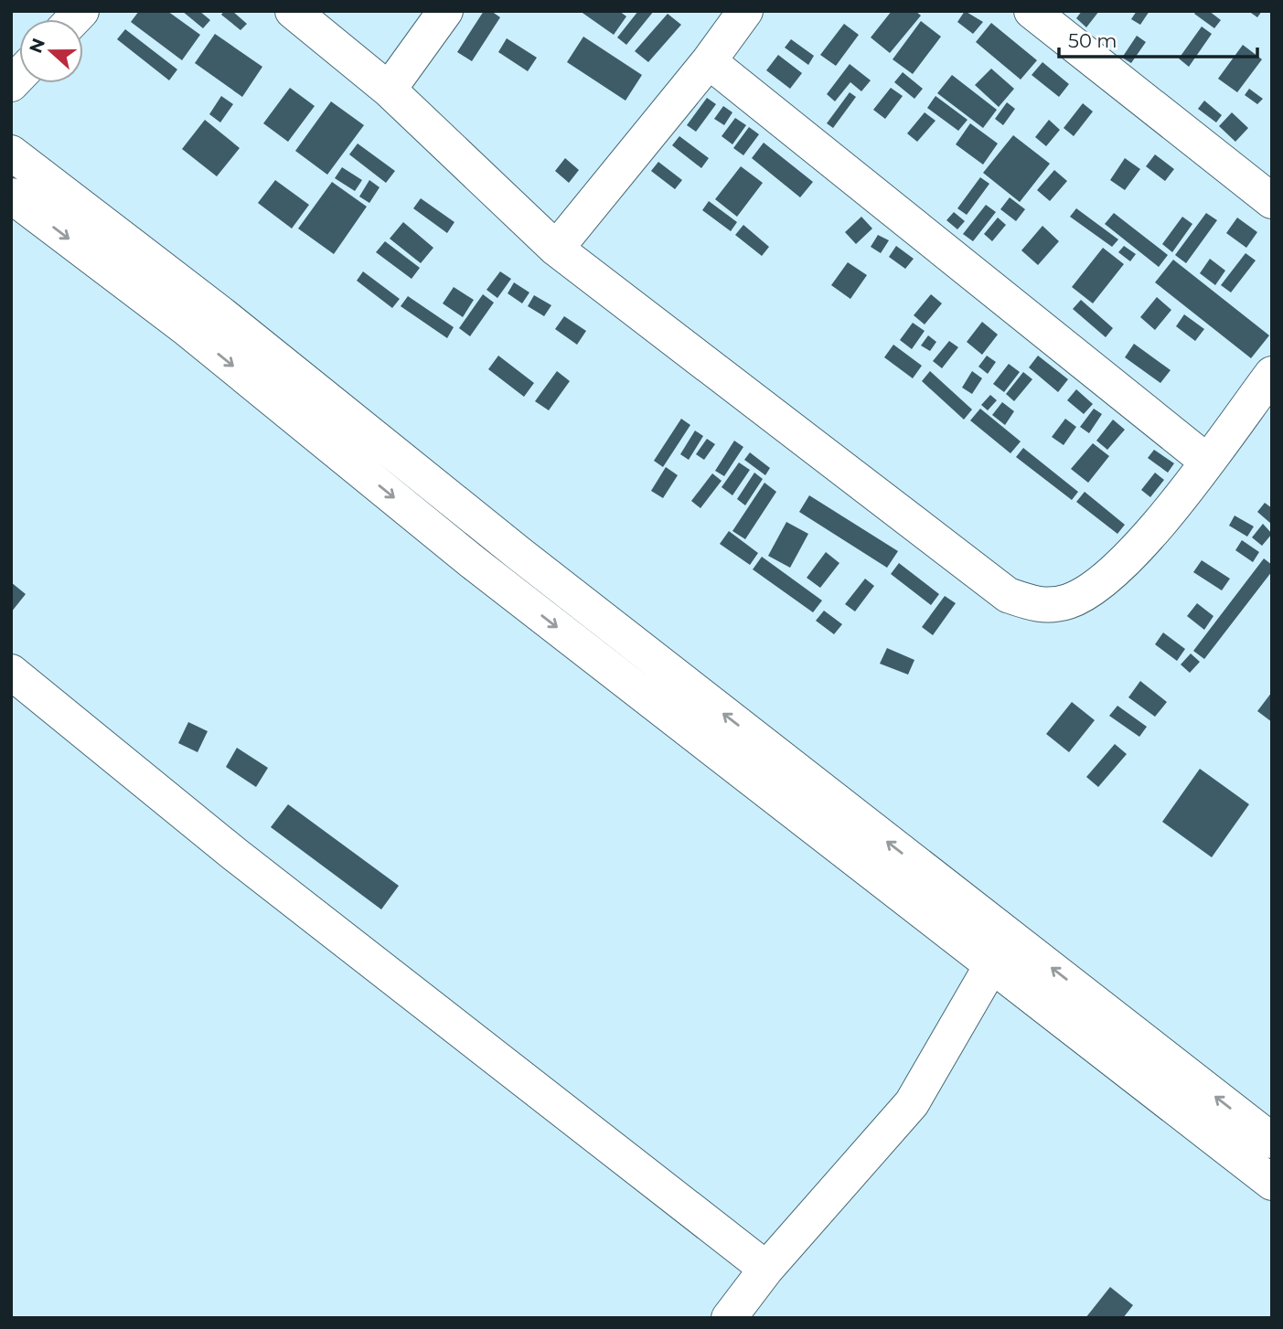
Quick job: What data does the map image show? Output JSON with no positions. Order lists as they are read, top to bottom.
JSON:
{
  "scale_bar": "50 m",
  "north": "left"
}
